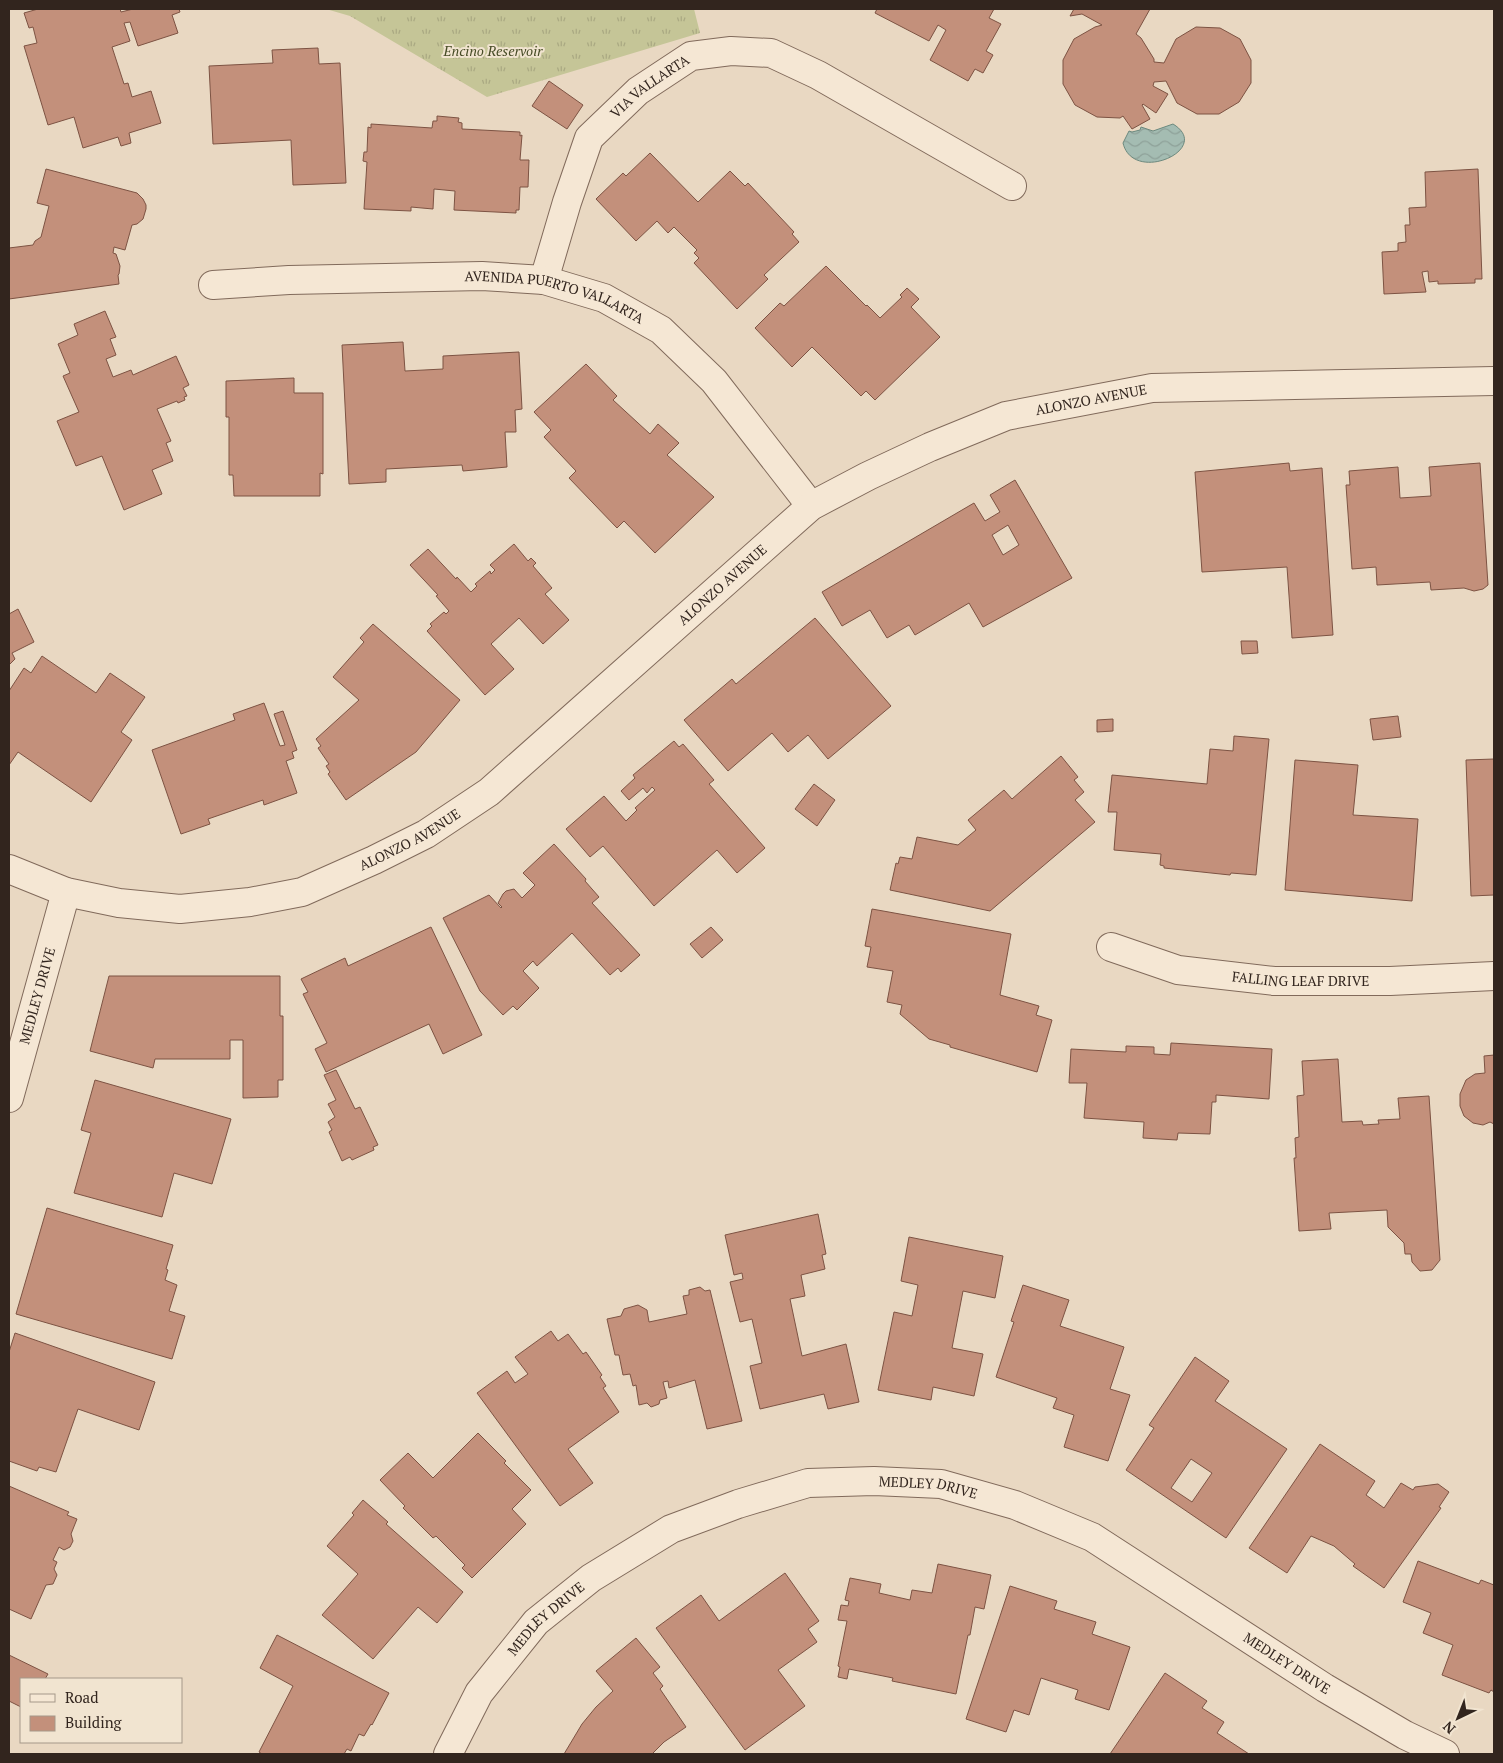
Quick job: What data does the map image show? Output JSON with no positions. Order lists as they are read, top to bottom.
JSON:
{
  "streets": {
    "street": [
      "VIA VALLARTA",
      "AVENIDA PUERTO VALLARTA",
      "ALONZO AVENUE",
      "FALLING LEAF DRIVE",
      "MEDLEY DRIVE"
    ]
  },
  "crossings": [
    ["VIA VALLARTA", "AVENIDA PUERTO VALLARTA"],
    ["AVENIDA PUERTO VALLARTA", "ALONZO AVENUE"],
    ["ALONZO AVENUE", "MEDLEY DRIVE"]
  ],
  "parks": ["Encino Reservoir"],
  "legend": ["Road", "Building"],
  "north": "bottom left"
}
